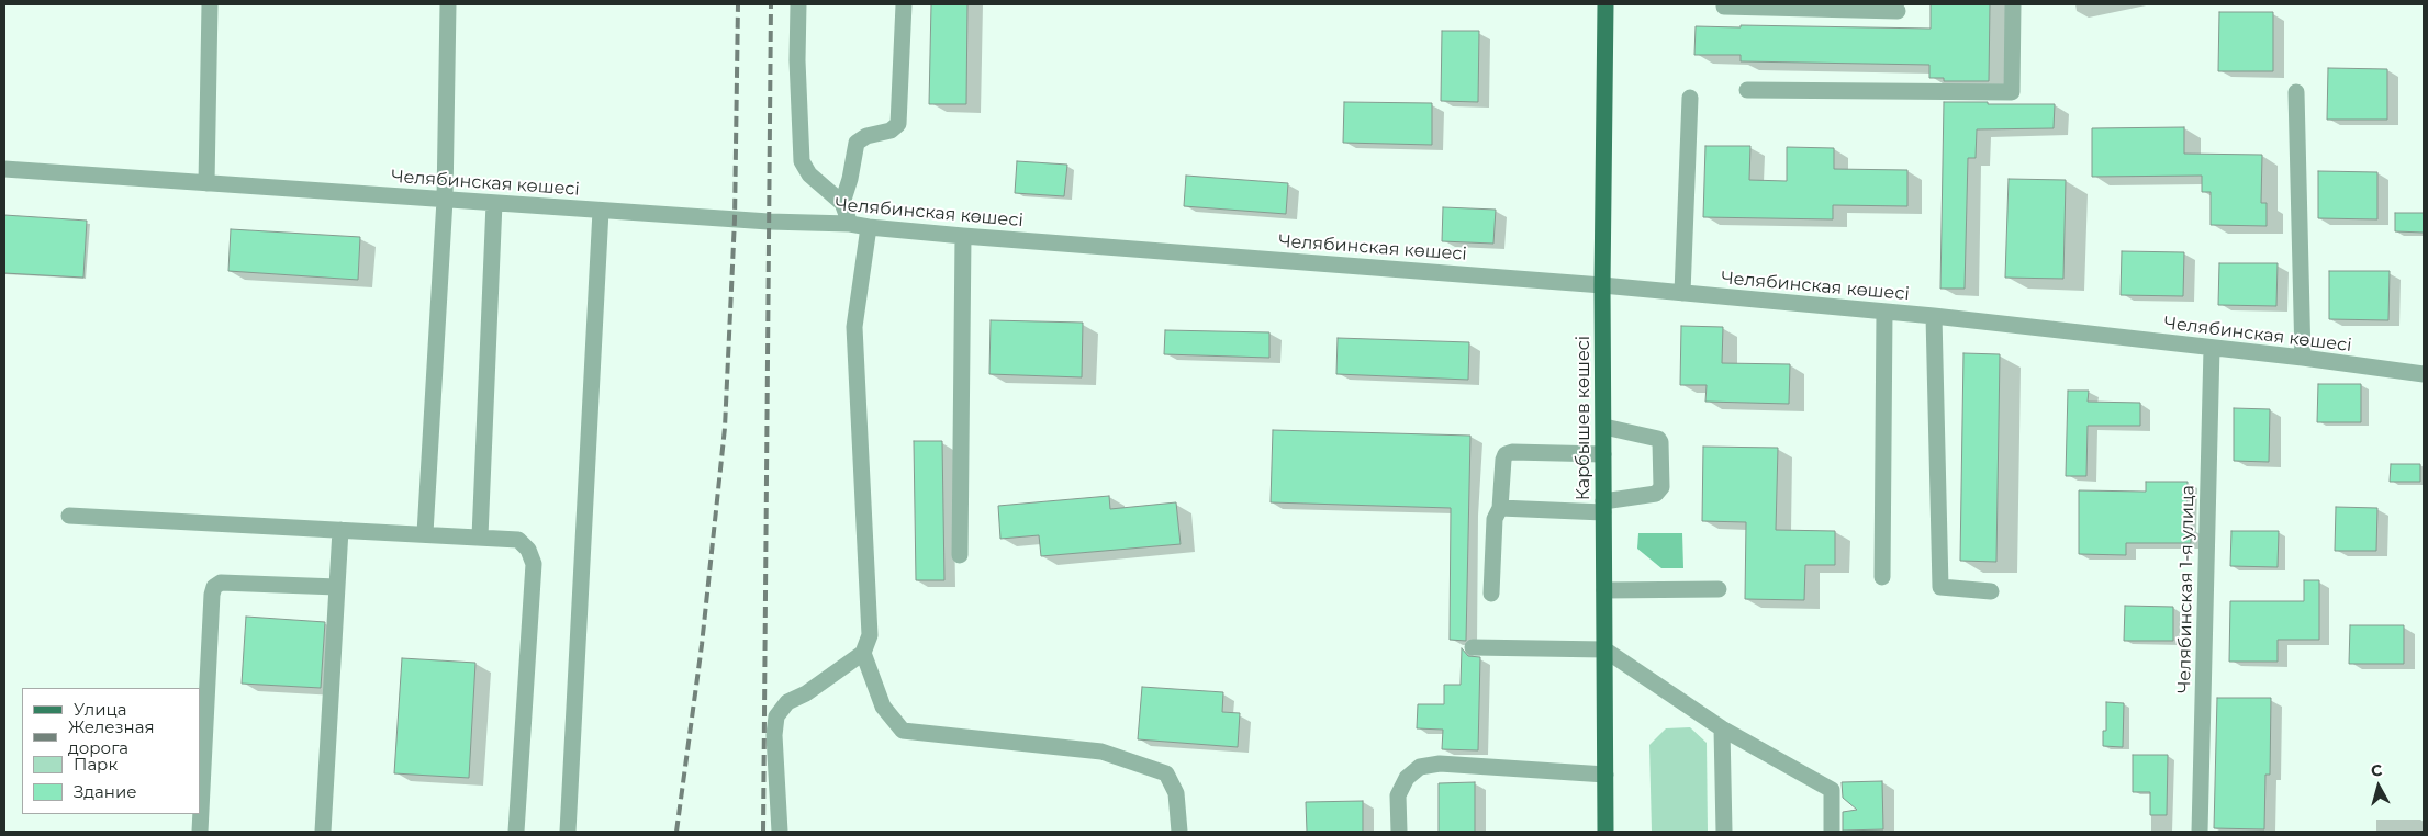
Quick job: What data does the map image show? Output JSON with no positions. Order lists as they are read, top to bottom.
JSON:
{
  "streets": {
    "main road": ["Карбышев көшесі"],
    "street": ["Челябинская көшесі", "Челябинская 1-я улица"]
  },
  "crossings": [
    ["Челябинская көшесі", "Карбышев көшесі"],
    ["Челябинская көшесі", "Челябинская 1-я улица"]
  ],
  "legend": [
    "Улица",
    "Железная дорога",
    "Парк",
    "Здание"
  ],
  "north": "top"
}
